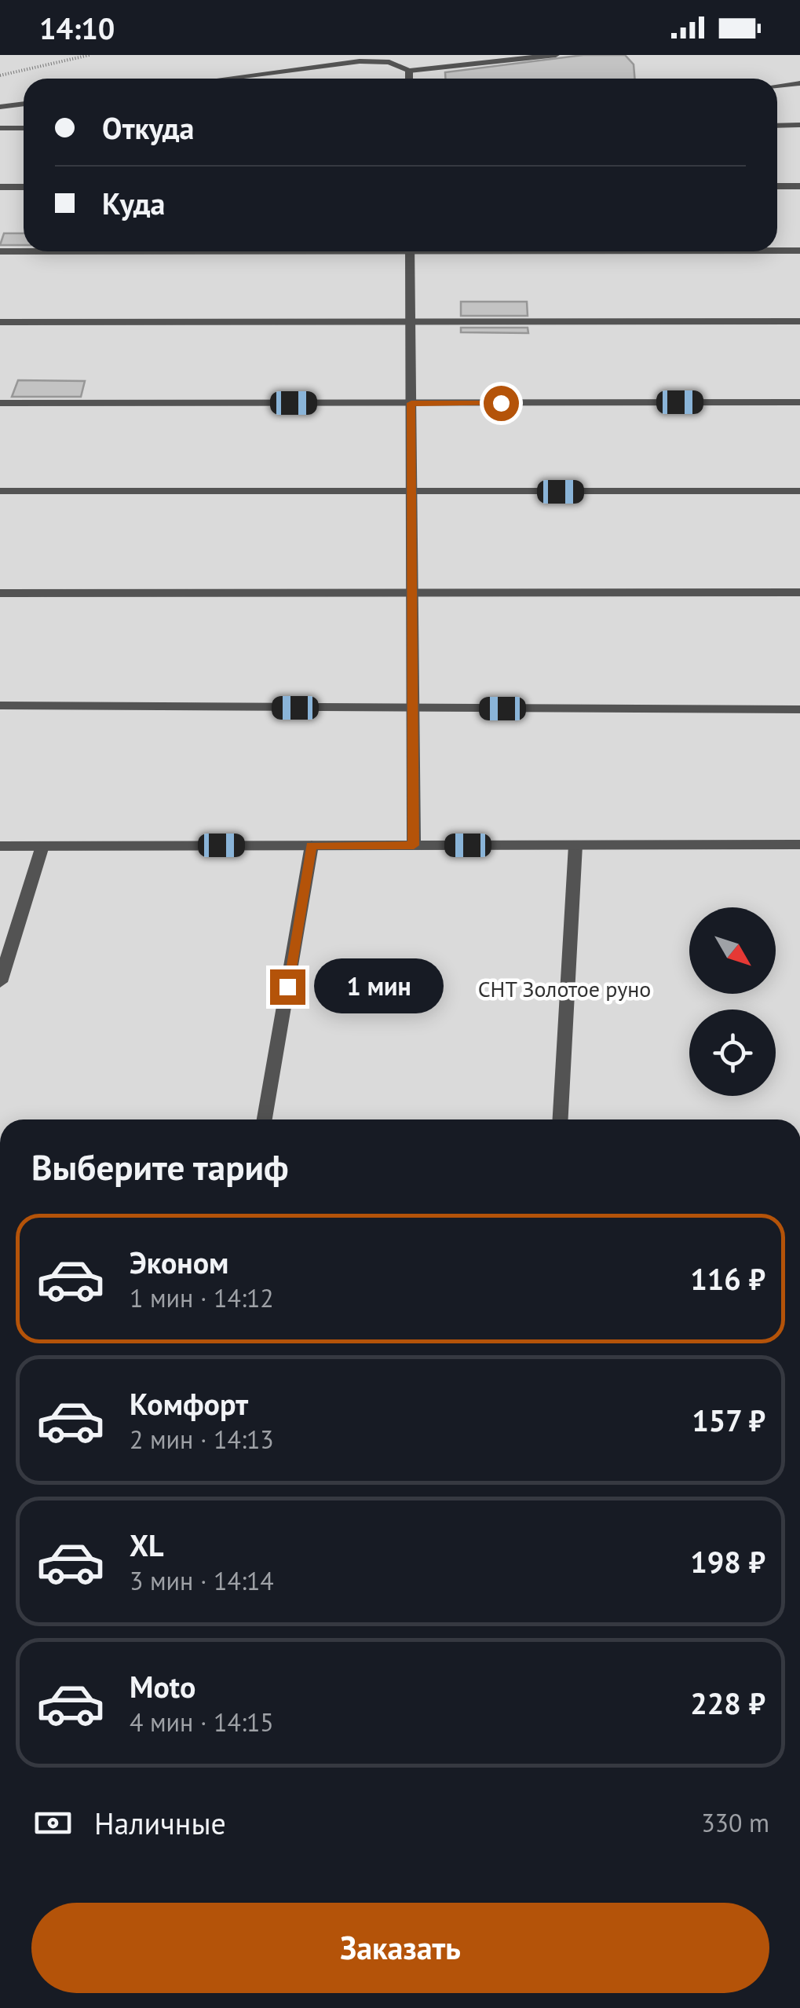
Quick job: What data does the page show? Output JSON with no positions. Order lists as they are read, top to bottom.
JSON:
{
  "parks": ["СНТ Золотое руно"],
  "north": "bottom right",
  "page": {
    "status": "14:10",
    "banner": ["Откуда", "Куда"],
    "bubble": "1 мин",
    "heading": "Выберите тариф",
    "list": [
      {
        "name": "Эконом",
        "note": "1 мин · 14:12",
        "value": "116 ₽"
      },
      {
        "name": "Комфорт",
        "note": "2 мин · 14:13",
        "value": "157 ₽"
      },
      {
        "name": "XL",
        "note": "3 мин · 14:14",
        "value": "198 ₽"
      },
      {
        "name": "Moto",
        "note": "4 мин · 14:15",
        "value": "228 ₽"
      }
    ],
    "pay": ["Наличные", "330 m"],
    "buttons": "Заказать"
  }
}
